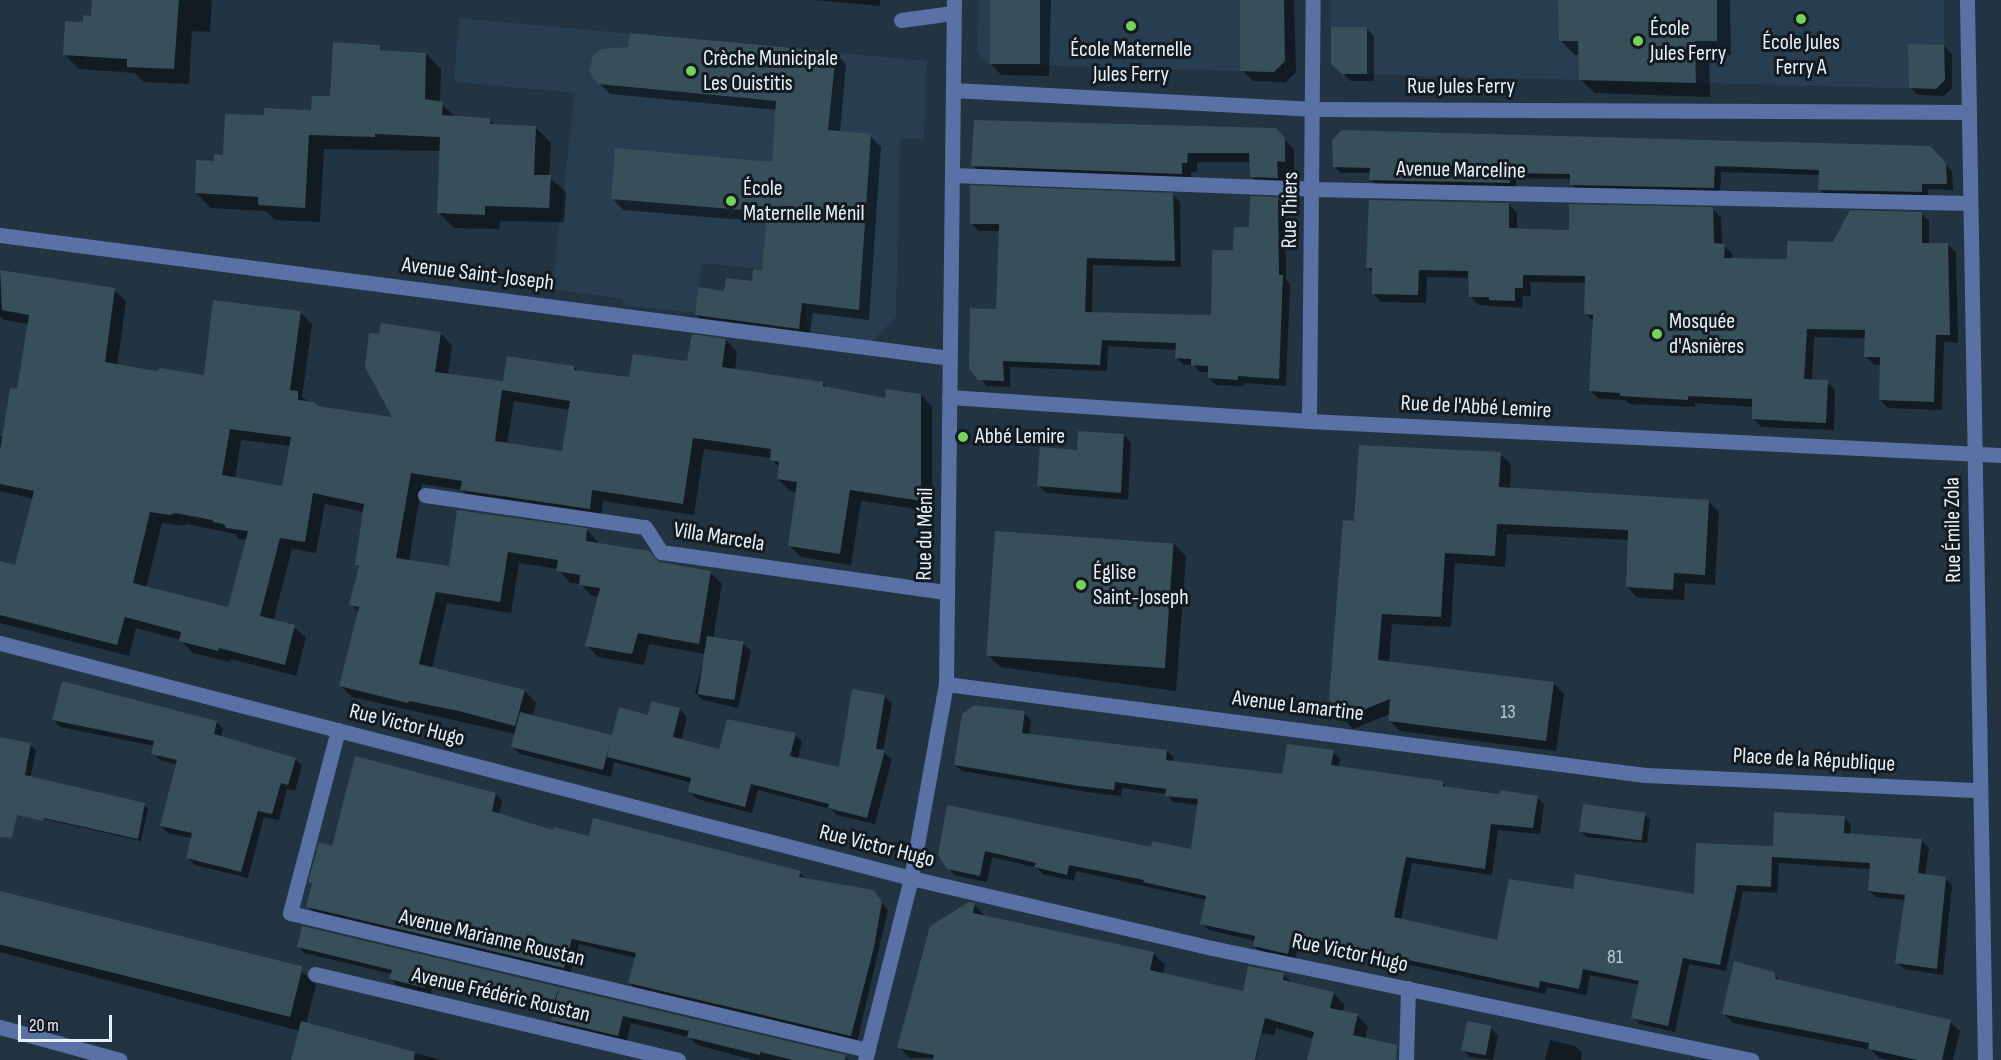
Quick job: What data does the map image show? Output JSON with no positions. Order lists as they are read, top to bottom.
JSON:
{
  "streets": {
    "street": [
      "Rue Jules Ferry",
      "Avenue Marceline",
      "Rue Thiers",
      "Avenue Saint-Joseph",
      "Rue de l'Abbé Lemire",
      "Rue Émile Zola",
      "Rue du Ménil",
      "Villa Marcela",
      "Avenue Lamartine",
      "Rue Victor Hugo",
      "Place de la République",
      "Avenue Marianne Roustan",
      "Avenue Frédéric Roustan"
    ]
  },
  "crossings": [
    ["Rue Jules Ferry", "Rue Thiers"],
    ["Rue Jules Ferry", "Rue Émile Zola"],
    ["Rue Jules Ferry", "Rue du Ménil"],
    ["Avenue Marceline", "Rue Thiers"],
    ["Avenue Marceline", "Rue Émile Zola"],
    ["Avenue Marceline", "Rue du Ménil"],
    ["Rue Thiers", "Rue de l'Abbé Lemire"],
    ["Avenue Saint-Joseph", "Rue du Ménil"],
    ["Rue de l'Abbé Lemire", "Rue Émile Zola"],
    ["Rue de l'Abbé Lemire", "Rue du Ménil"],
    ["Rue Émile Zola", "Place de la République"],
    ["Rue du Ménil", "Villa Marcela"],
    ["Rue du Ménil", "Avenue Lamartine"],
    ["Rue du Ménil", "Rue Victor Hugo"],
    ["Rue du Ménil", "Avenue Marianne Roustan"],
    ["Avenue Lamartine", "Place de la République"],
    ["Rue Victor Hugo", "Avenue Marianne Roustan"]
  ],
  "places": [
    "École Jules Ferry A",
    "École Maternelle Jules Ferry",
    "École Jules Ferry",
    "Crèche Municipale Les Ouistitis",
    "École Maternelle Ménil",
    "Mosquée d'Asnières",
    "Abbé Lemire",
    "Église Saint-Joseph"
  ],
  "house_numbers": ["13", "81"],
  "scale_bar": "20 m"
}
